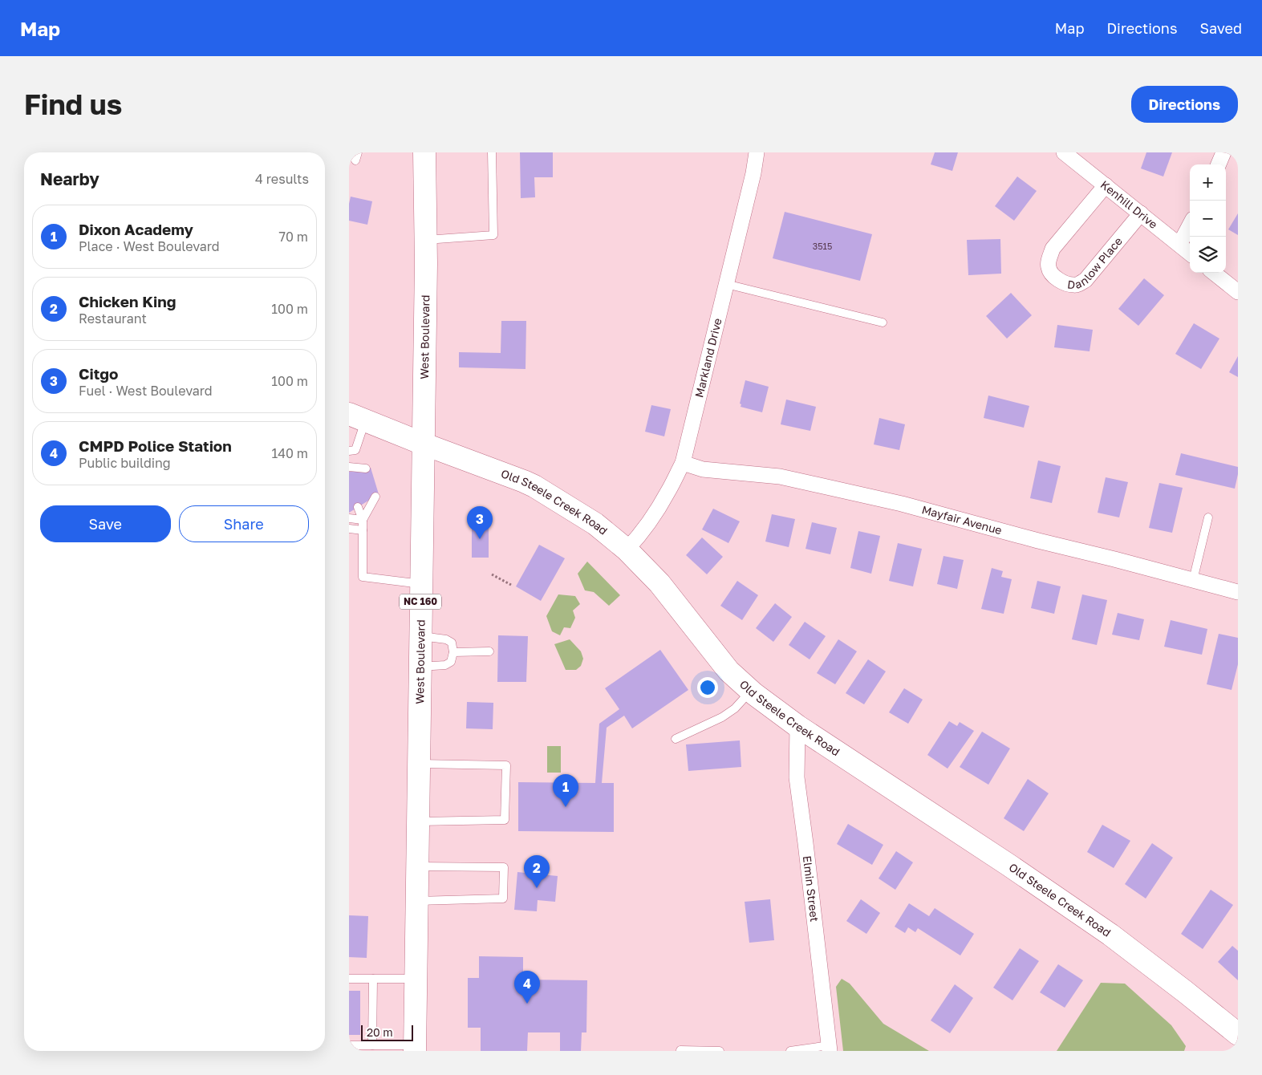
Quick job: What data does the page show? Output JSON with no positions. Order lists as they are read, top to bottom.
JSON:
{
  "streets": {
    "main road": ["West Boulevard", "Old Steele Creek Road", "NC 160"],
    "street": [
      "Kenhill Drive",
      "Danlow Place",
      "Markland Drive",
      "Mayfair Avenue",
      "Elmin Street"
    ]
  },
  "crossings": [
    ["Kenhill Drive", "Danlow Place"],
    ["West Boulevard", "Old Steele Creek Road"],
    ["Markland Drive", "Old Steele Creek Road"],
    ["Markland Drive", "Mayfair Avenue"],
    ["Old Steele Creek Road", "Elmin Street"]
  ],
  "house_numbers": ["3515"],
  "scale_bar": "20 m",
  "page": {
    "header": "Map",
    "nav": ["Map", "Directions", "Saved"],
    "buttons": [
      "Directions",
      ["Save", "Share"]
    ],
    "title": "Find us",
    "heading": ["Nearby", "4 results"],
    "map_buttons": ["+", "−"],
    "list": [
      {
        "mark": "1",
        "name": "Dixon Academy",
        "note": "Place · West Boulevard",
        "value": "70 m"
      },
      {
        "mark": "2",
        "name": "Chicken King",
        "note": "Restaurant",
        "value": "100 m"
      },
      {
        "mark": "3",
        "name": "Citgo",
        "note": "Fuel · West Boulevard",
        "value": "100 m"
      },
      {
        "mark": "4",
        "name": "CMPD Police Station",
        "note": "Public building",
        "value": "140 m"
      }
    ],
    "pins": [
      "3",
      "1",
      "2",
      "4"
    ],
    "scale": "20 m"
  }
}
